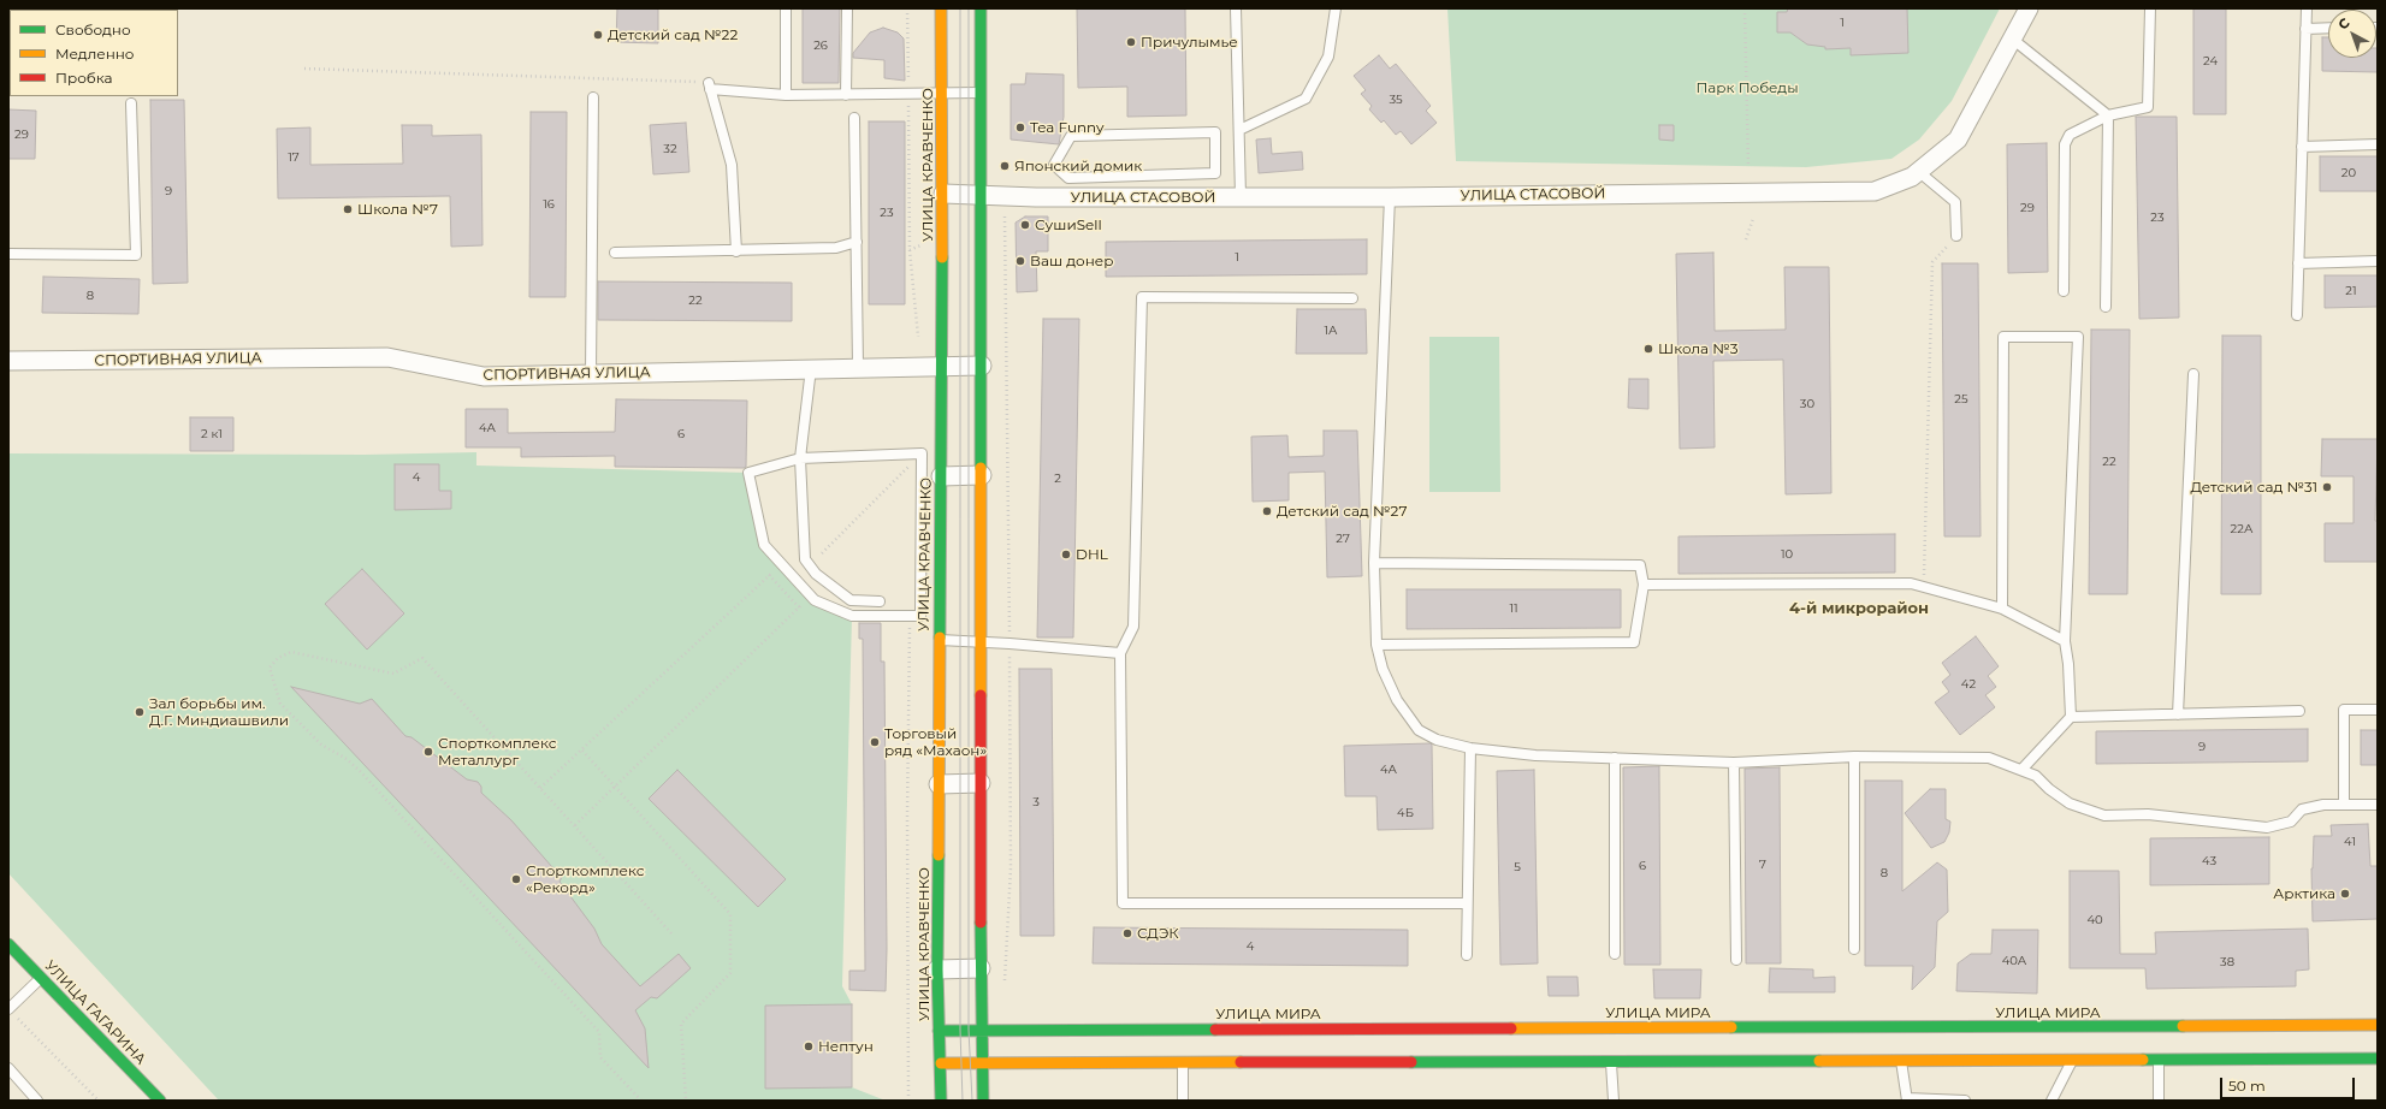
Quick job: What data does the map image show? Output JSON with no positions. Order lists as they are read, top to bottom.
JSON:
{
  "streets": {
    "street": [
      "УЛИЦА КРАВЧЕНКО",
      "УЛИЦА СТАСОВОЙ",
      "СПОРТИВНАЯ УЛИЦА",
      "УЛИЦА ГАГАРИНА",
      "УЛИЦА МИРА"
    ]
  },
  "crossings": [
    ["УЛИЦА КРАВЧЕНКО", "УЛИЦА СТАСОВОЙ"],
    ["УЛИЦА КРАВЧЕНКО", "СПОРТИВНАЯ УЛИЦА"],
    ["УЛИЦА КРАВЧЕНКО", "УЛИЦА МИРА"]
  ],
  "districts": ["4-й микрорайон"],
  "parks": ["Парк Победы"],
  "places": [
    "Детский сад №22",
    "Причулымье",
    "Tea Funny",
    "Японский домик",
    "Школа №7",
    "СушиSell",
    "Ваш донер",
    "Школа №3",
    "Детский сад №31",
    "Детский сад №27",
    "DHL",
    "Зал борьбы им. Д.Г. Миндиашвили",
    "Торговый ряд «Махаон»",
    "Спорткомплекс Металлург",
    "Спорткомплекс «Рекорд»",
    "Арктика",
    "СДЭК",
    "Нептун"
  ],
  "house_numbers": [
    "1",
    "26",
    "24",
    "35",
    "29",
    "32",
    "17",
    "20",
    "9",
    "16",
    "29",
    "23",
    "23",
    "1",
    "21",
    "8",
    "22",
    "1А",
    "25",
    "30",
    "4А",
    "2 к1",
    "6",
    "22",
    "4",
    "2",
    "22А",
    "27",
    "10",
    "11",
    "42",
    "9",
    "4А",
    "3",
    "4Б",
    "41",
    "43",
    "7",
    "6",
    "5",
    "8",
    "40",
    "4",
    "40А",
    "38"
  ],
  "legend": ["Свободно", "Медленно", "Пробка"],
  "scale_bar": "50 m",
  "north": "top left"
}
